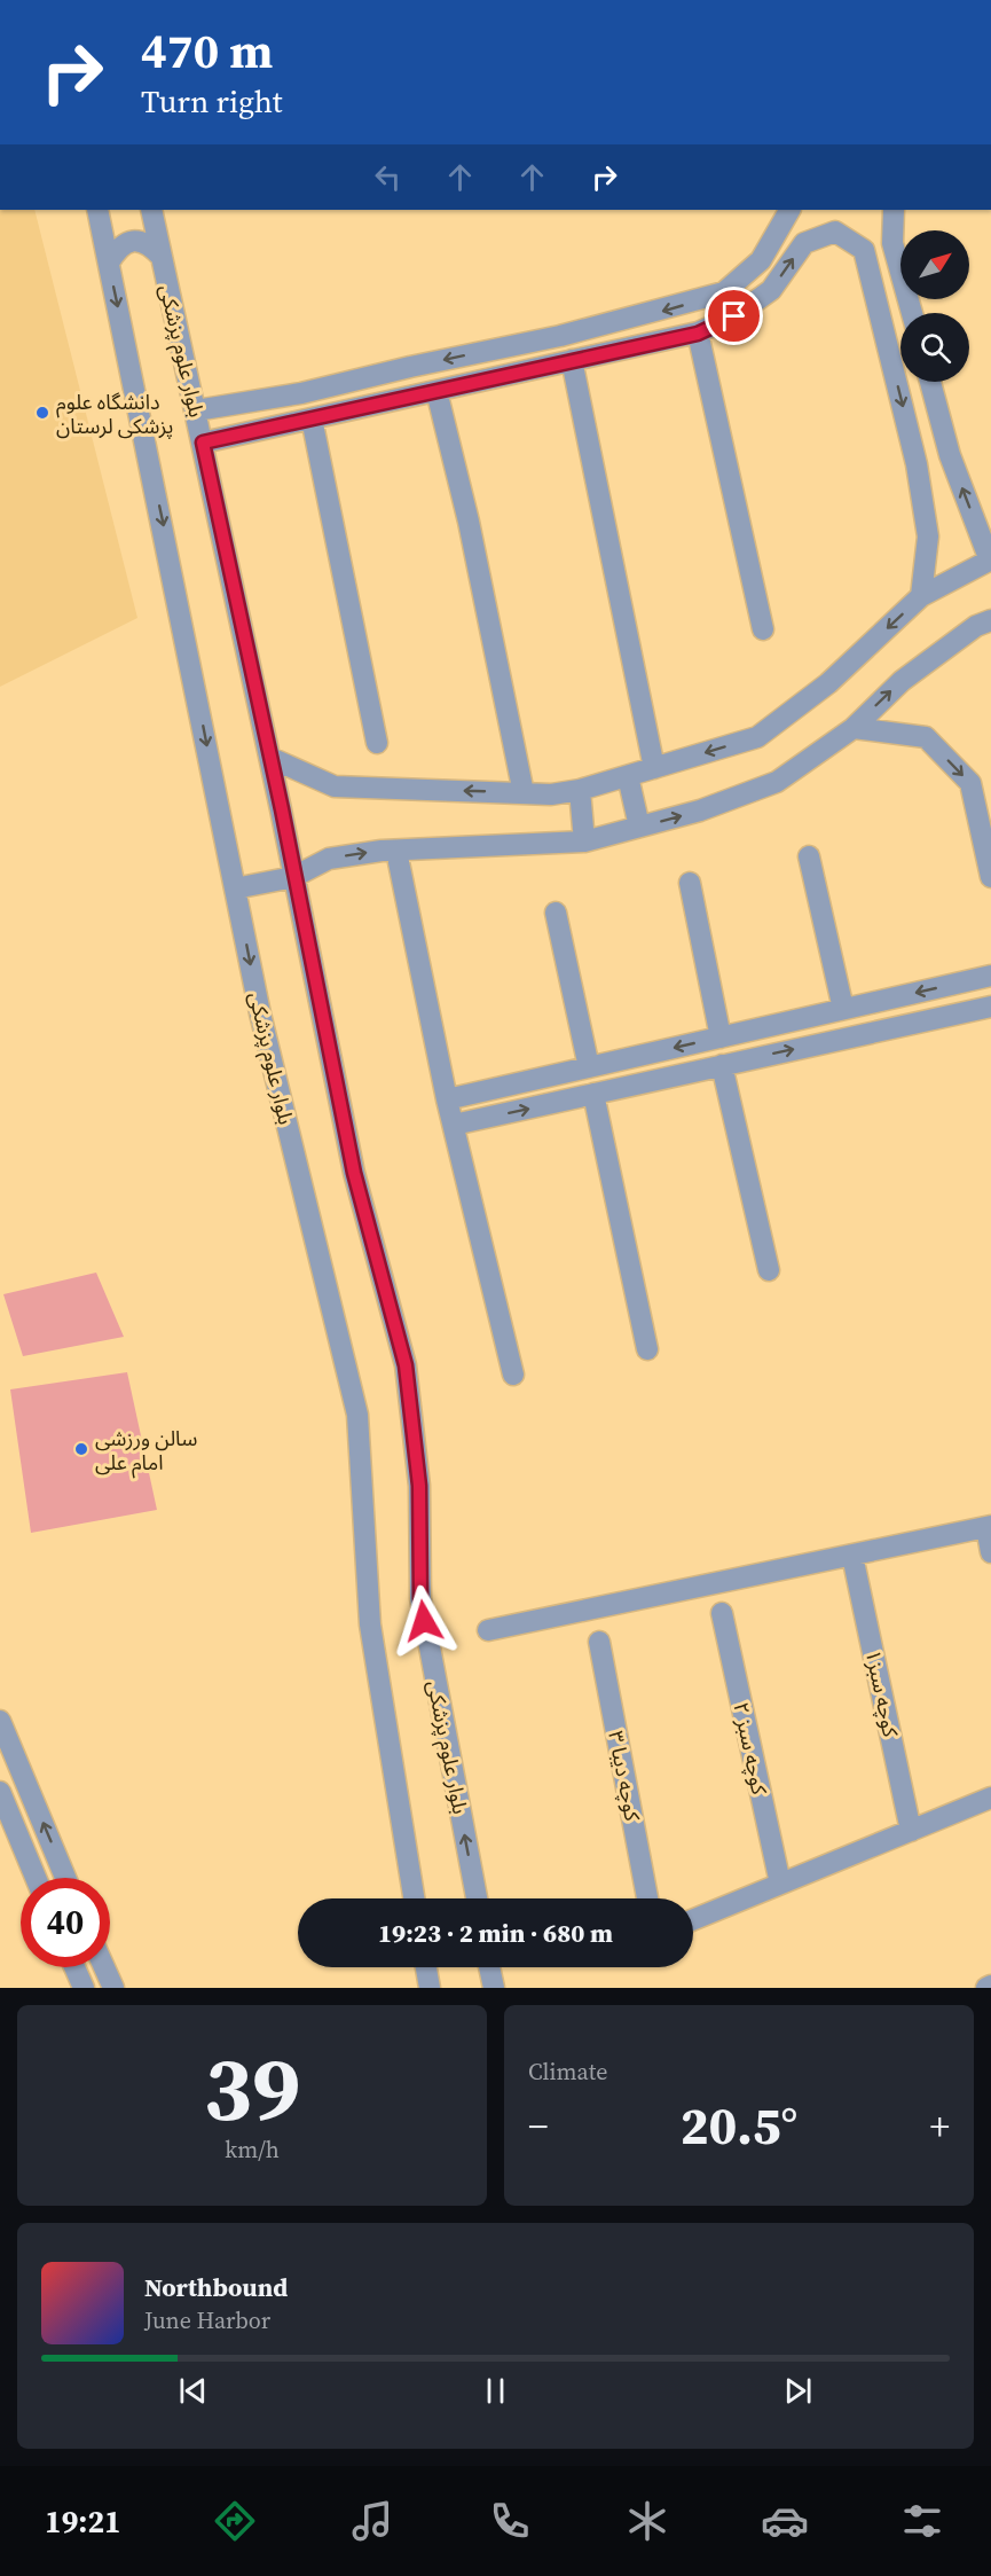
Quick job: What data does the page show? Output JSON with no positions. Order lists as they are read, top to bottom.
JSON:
{
  "streets": {
    "street": [
      "بلوار علوم پزشکی",
      "کوچه سبز۱",
      "کوچه سبز ۲",
      "کوچه دیبا ۳"
    ]
  },
  "places": ["دانشگاه علوم پزشکی لرستان", "سالن ورزشی امام علی"],
  "north": "top right",
  "page": {
    "turn": ["470 m", "Turn right"],
    "limit": "40",
    "trip": "19:23 · 2 min · 680 m",
    "tile": [
      ["39", "km/h"],
      "Climate"
    ],
    "heat": ["−", "20.5°", "+"],
    "song": ["Northbound", "June Harbor"],
    "tabs": "19:21"
  }
}
